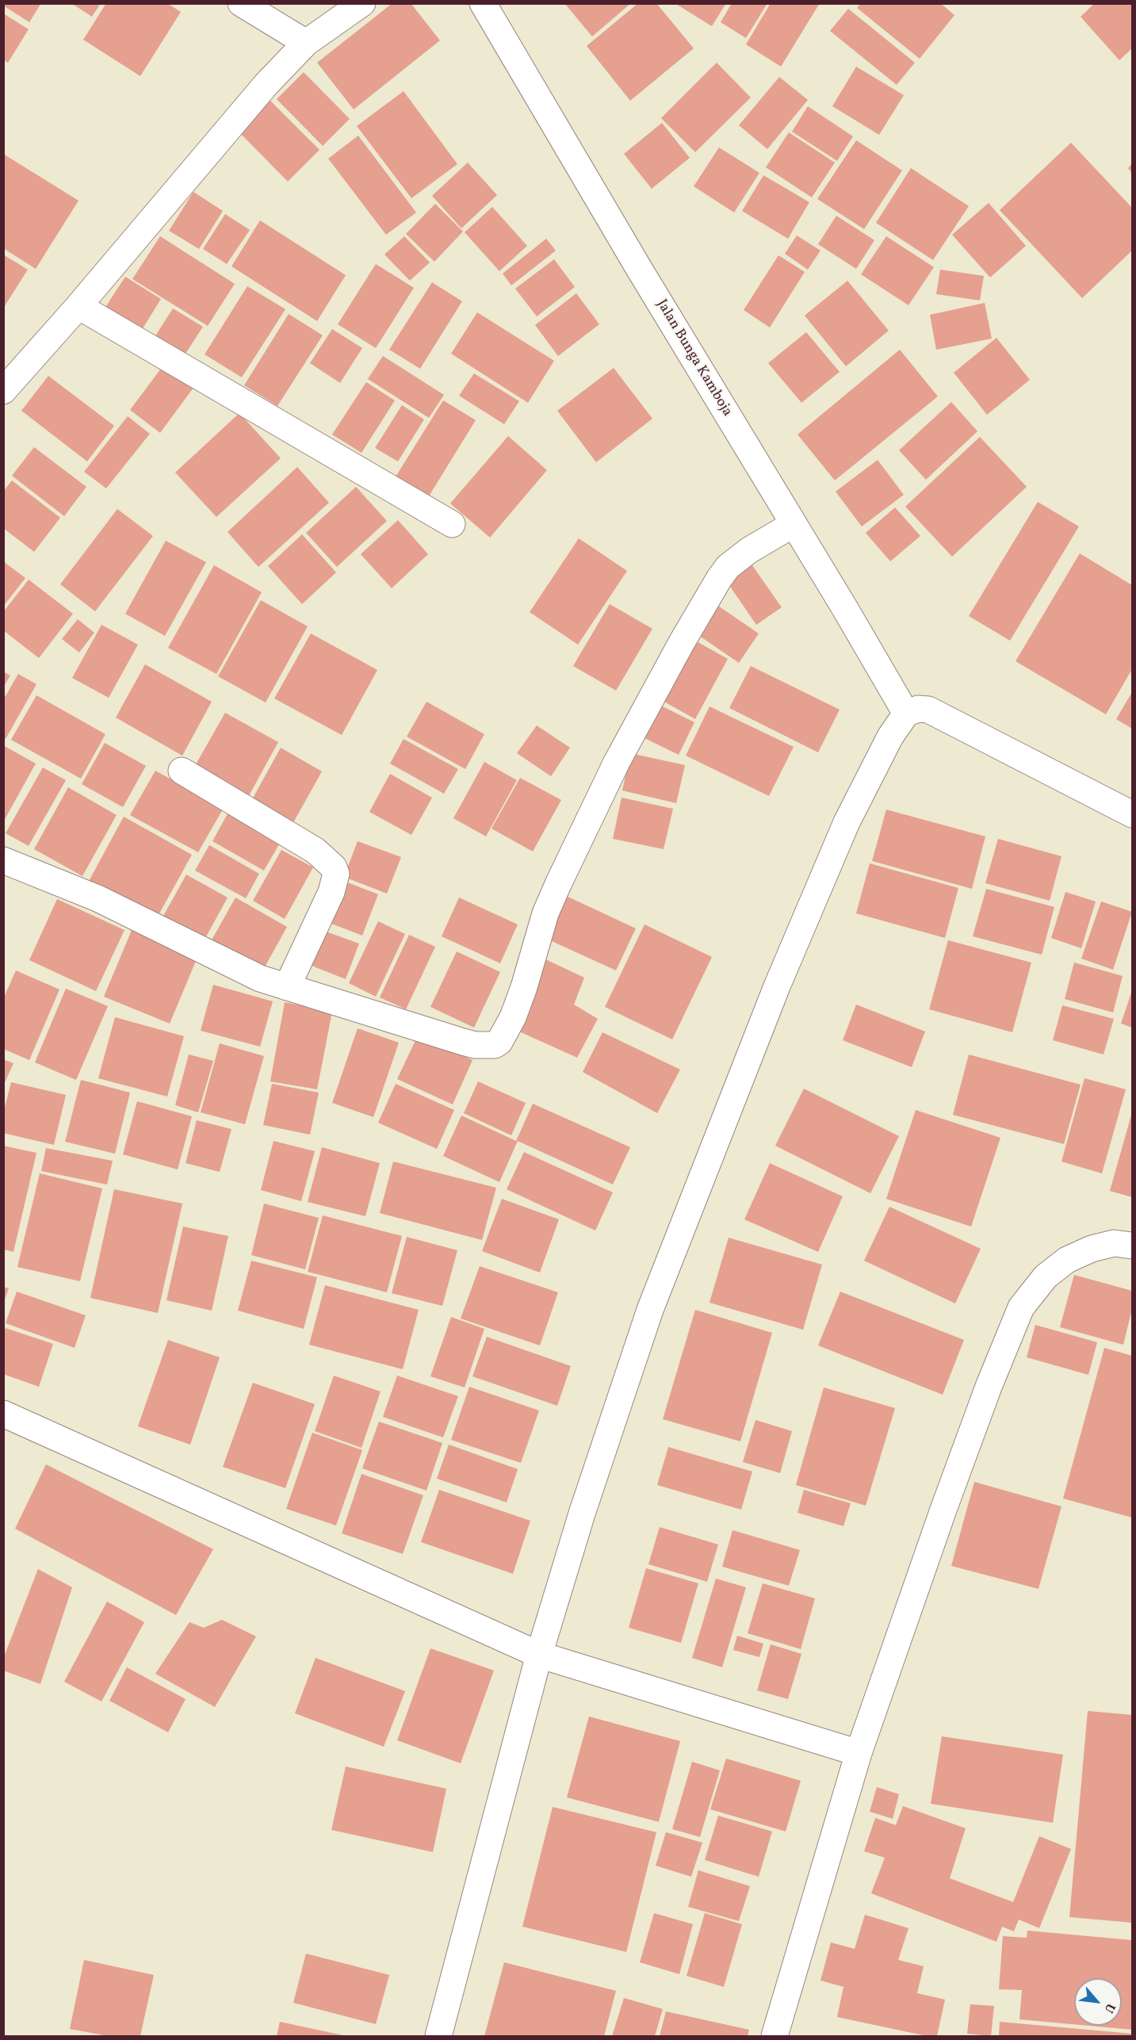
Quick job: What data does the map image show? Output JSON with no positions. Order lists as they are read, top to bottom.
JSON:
{
  "streets": {
    "street": ["Jalan Bunga Kamboja"]
  },
  "north": "bottom right"
}
